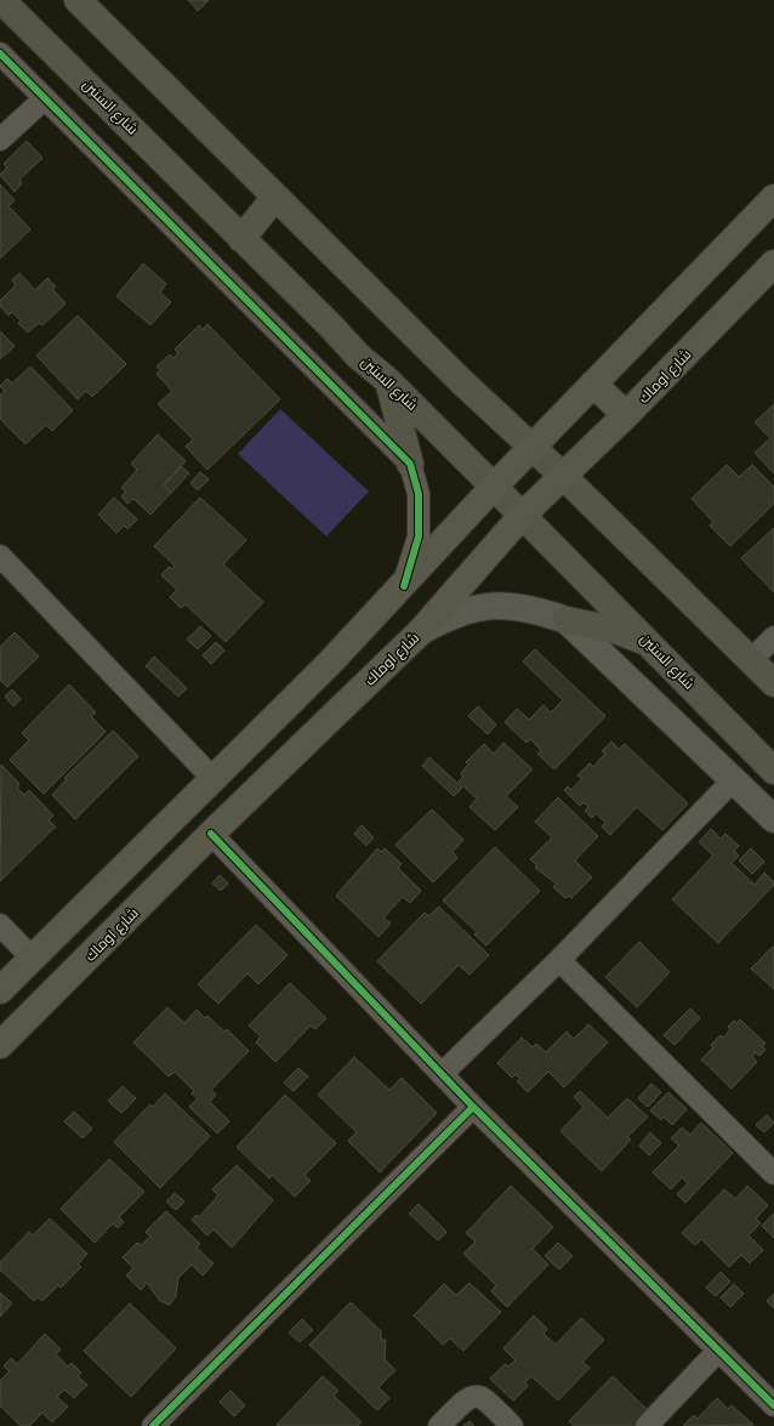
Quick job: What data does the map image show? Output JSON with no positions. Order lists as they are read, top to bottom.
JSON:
{
  "streets": {
    "main road": ["شارع الستين", "شارع اوماك"]
  },
  "crossings": [
    ["شارع الستين", "شارع اوماك"]
  ]
}
